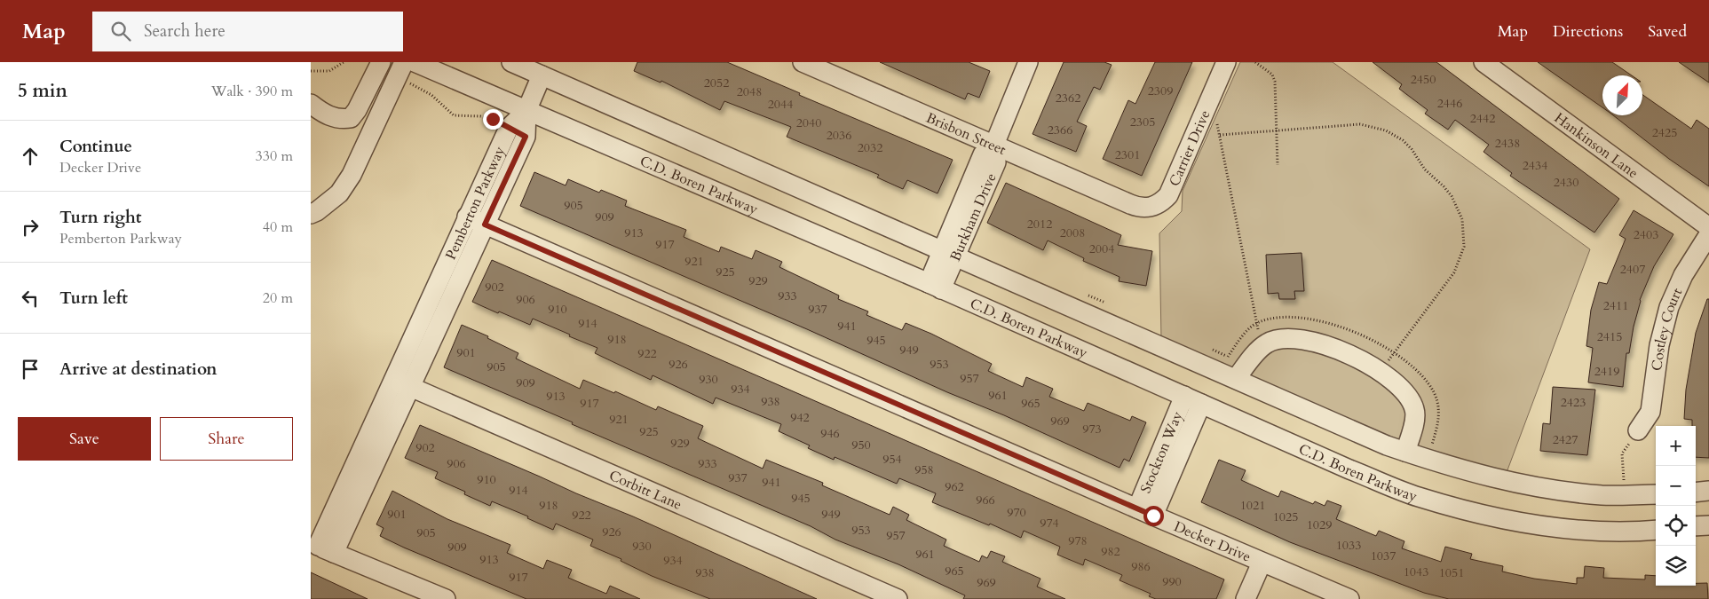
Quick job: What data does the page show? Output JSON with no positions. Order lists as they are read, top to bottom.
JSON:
{
  "streets": {
    "street": [
      "Brisbon Street",
      "Hankinson Lane",
      "Carrier Drive",
      "C.D. Boren Parkway",
      "Pemberton Parkway",
      "Burkham Drive",
      "Costley Court",
      "Stockton Way",
      "Corbitt Lane",
      "Decker Drive"
    ]
  },
  "crossings": [
    ["Brisbon Street", "Carrier Drive"],
    ["Brisbon Street", "Burkham Drive"],
    ["C.D. Boren Parkway", "Pemberton Parkway"],
    ["C.D. Boren Parkway", "Burkham Drive"],
    ["C.D. Boren Parkway", "Stockton Way"],
    ["Pemberton Parkway", "Corbitt Lane"],
    ["Pemberton Parkway", "Decker Drive"],
    ["Stockton Way", "Decker Drive"]
  ],
  "house_numbers": [
    "2450",
    "2052",
    "2309",
    "2048",
    "2362",
    "2446",
    "2044",
    "2442",
    "2305",
    "2040",
    "2366",
    "2425",
    "2036",
    "2438",
    "2032",
    "2301",
    "2434",
    "2430",
    "905",
    "909",
    "2012",
    "913",
    "2008",
    "2403",
    "917",
    "2004",
    "921",
    "2407",
    "925",
    "929",
    "902",
    "933",
    "906",
    "2411",
    "910",
    "937",
    "914",
    "941",
    "2415",
    "918",
    "945",
    "949",
    "901",
    "922",
    "926",
    "953",
    "905",
    "2419",
    "957",
    "930",
    "909",
    "934",
    "961",
    "913",
    "938",
    "2423",
    "917",
    "965",
    "942",
    "921",
    "969",
    "973",
    "925",
    "946",
    "2427",
    "929",
    "950",
    "902",
    "954",
    "906",
    "933",
    "958",
    "937",
    "910",
    "941",
    "962",
    "914",
    "945",
    "966",
    "918",
    "1021",
    "970",
    "901",
    "949",
    "922",
    "1025",
    "974",
    "1029",
    "953",
    "926",
    "905",
    "957",
    "978",
    "1033",
    "930",
    "909",
    "982",
    "961",
    "1037",
    "913",
    "934",
    "986",
    "965",
    "1043",
    "938",
    "1051",
    "917",
    "990",
    "969"
  ],
  "north": "top right",
  "page": {
    "header": "Map",
    "search": "Search here",
    "nav": ["Map", "Directions", "Saved"],
    "heading": ["5 min", "Walk · 390 m"],
    "list": [
      ["Continue", "Decker Drive", "330 m"],
      ["Turn right", "Pemberton Parkway", "40 m"],
      ["Turn left", "20 m"],
      "Arrive at destination"
    ],
    "buttons": ["Save", "Share"],
    "map_buttons": ["+", "−"]
  }
}
